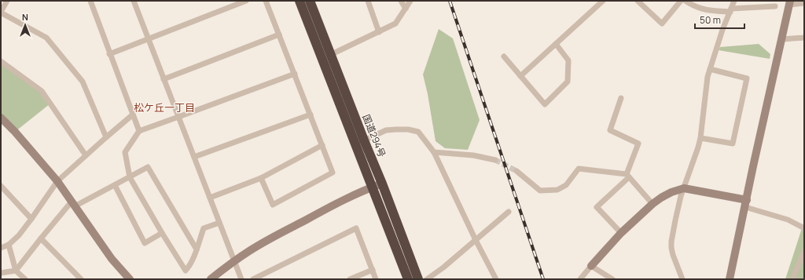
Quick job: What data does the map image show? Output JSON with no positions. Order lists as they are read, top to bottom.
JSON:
{
  "streets": {
    "highway": ["国道294号"]
  },
  "districts": ["松ケ丘一丁目"],
  "scale_bar": "50 m",
  "north": "top"
}
